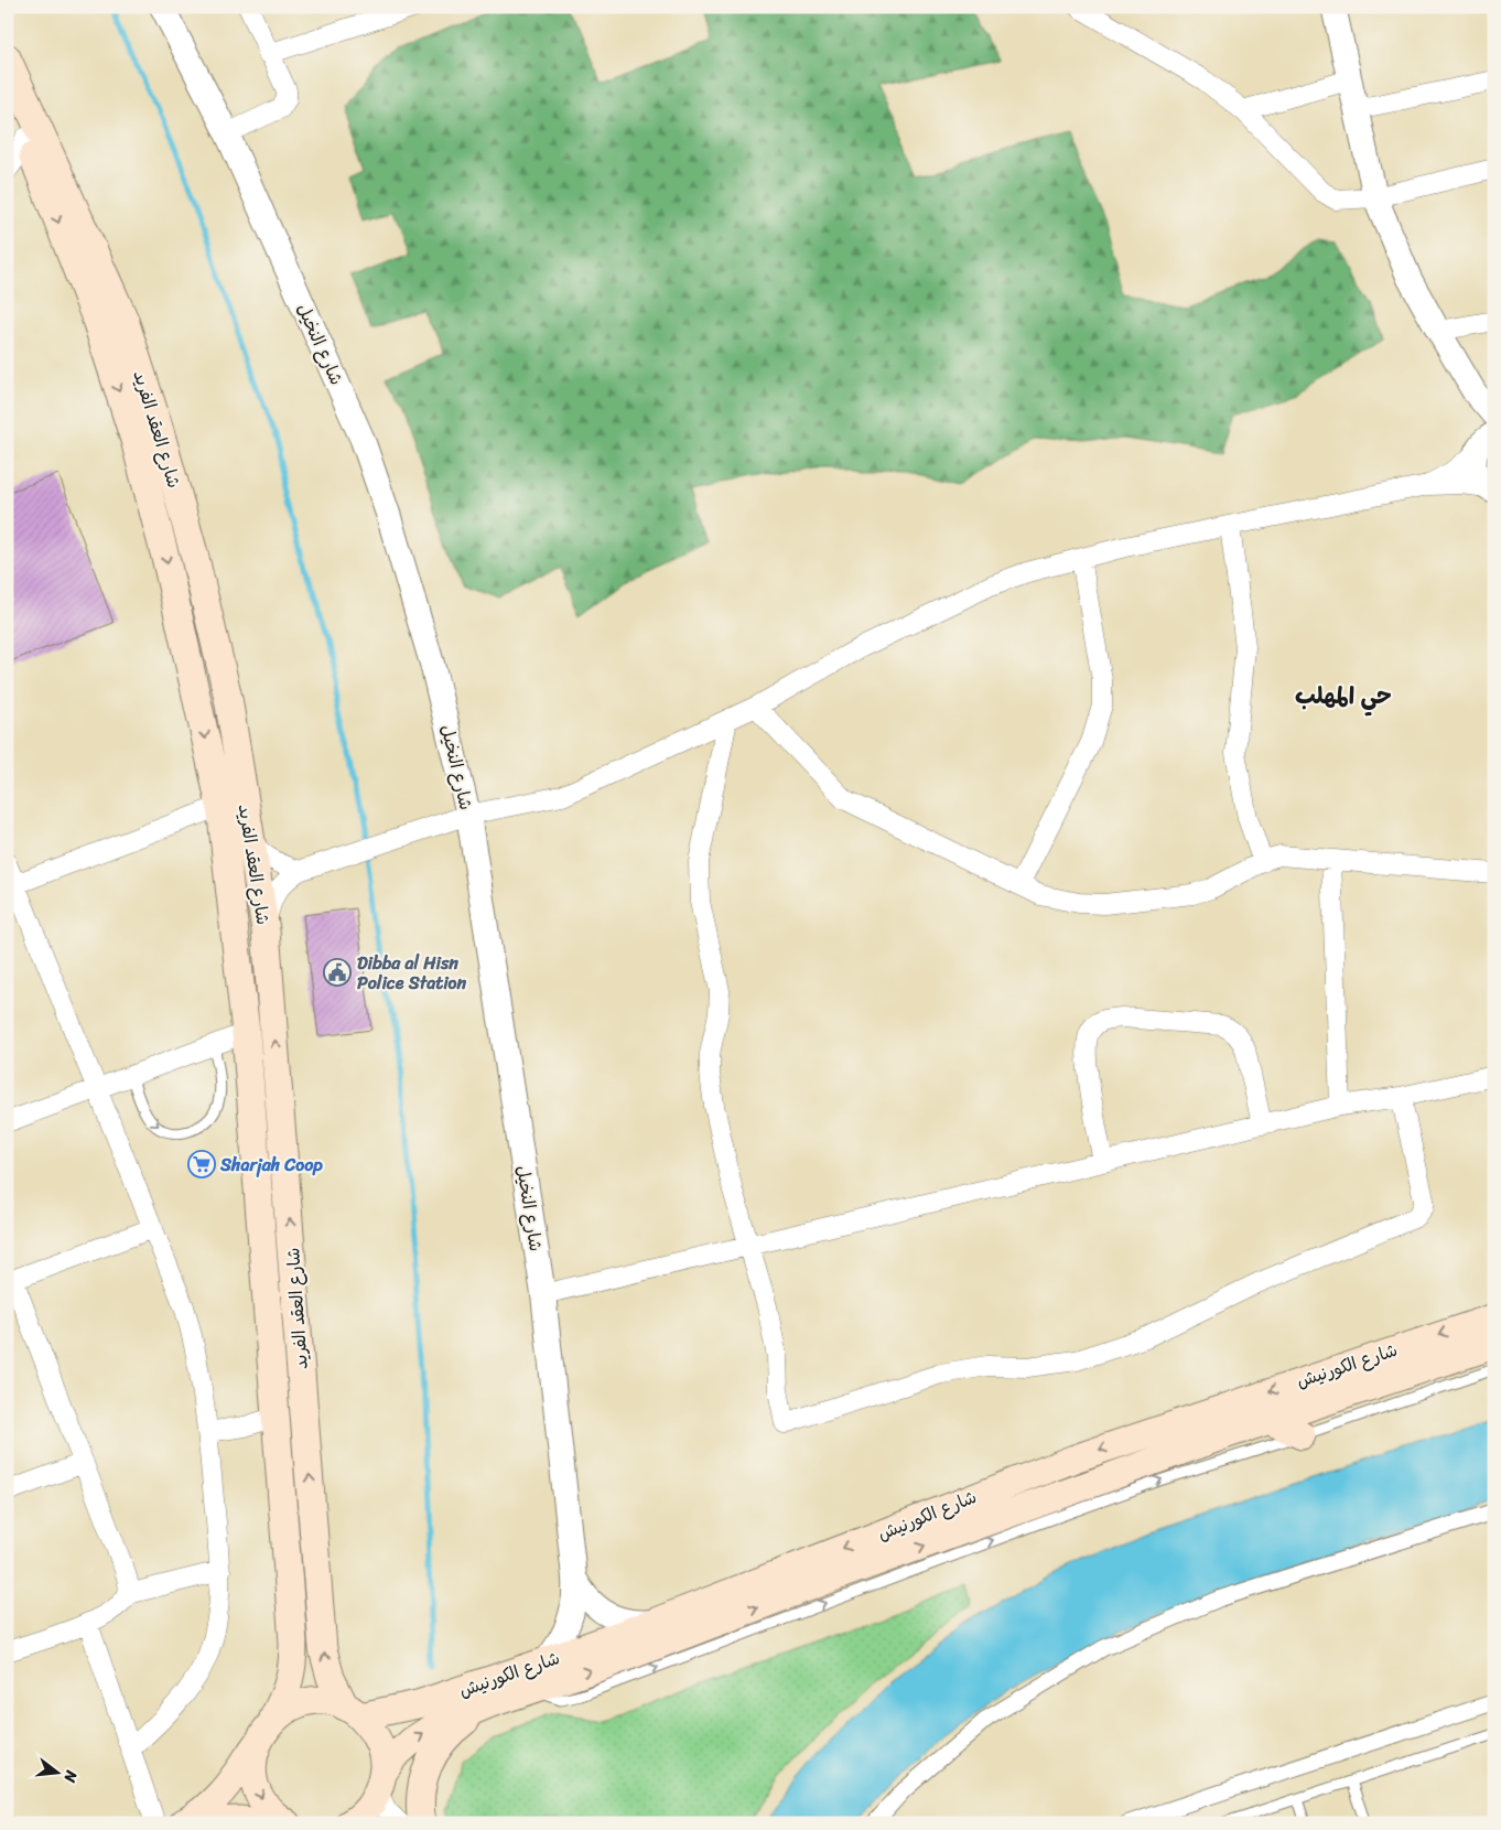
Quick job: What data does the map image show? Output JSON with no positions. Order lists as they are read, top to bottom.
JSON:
{
  "streets": {
    "main road": ["شارع العقد الفريد", "شارع الكورنيش"],
    "street": ["شارع النخيل"]
  },
  "crossings": [
    ["شارع النخيل", "شارع الكورنيش"],
    ["شارع العقد الفريد", "شارع الكورنيش"]
  ],
  "districts": ["حي المهلب"],
  "places": {
    "public building": ["Dibba al Hisn Police Station"],
    "supermarket": ["Sharjah Coop"]
  },
  "north": "right"
}
